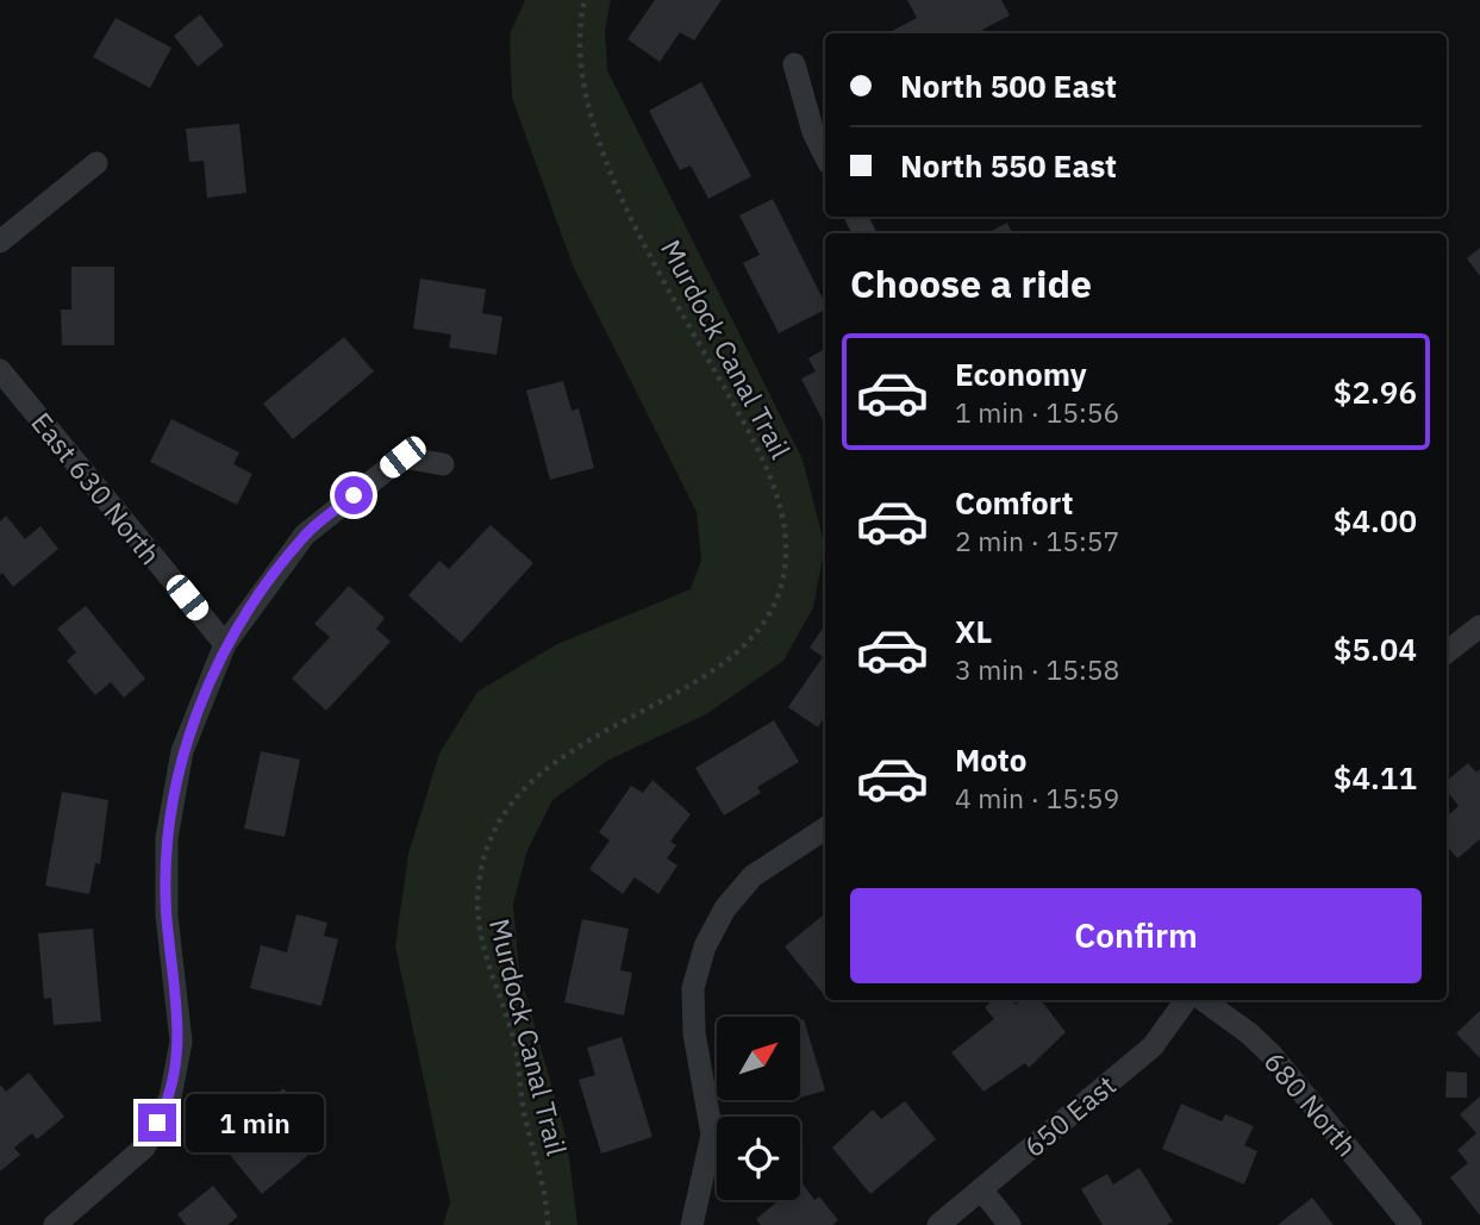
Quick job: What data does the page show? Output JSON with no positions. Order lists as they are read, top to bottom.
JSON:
{
  "streets": {
    "street": ["East 630 North", "680 North", "650 East"],
    "path": ["Murdock Canal Trail"]
  },
  "north": "top right",
  "page": {
    "banner": ["North 500 East", "North 550 East"],
    "heading": "Choose a ride",
    "list": [
      {
        "name": "Economy",
        "note": "1 min · 15:56",
        "value": "$2.96"
      },
      {
        "name": "Comfort",
        "note": "2 min · 15:57",
        "value": "$4.00"
      },
      {
        "name": "XL",
        "note": "3 min · 15:58",
        "value": "$5.04"
      },
      {
        "name": "Moto",
        "note": "4 min · 15:59",
        "value": "$4.11"
      }
    ],
    "buttons": "Confirm",
    "bubble": "1 min"
  }
}
